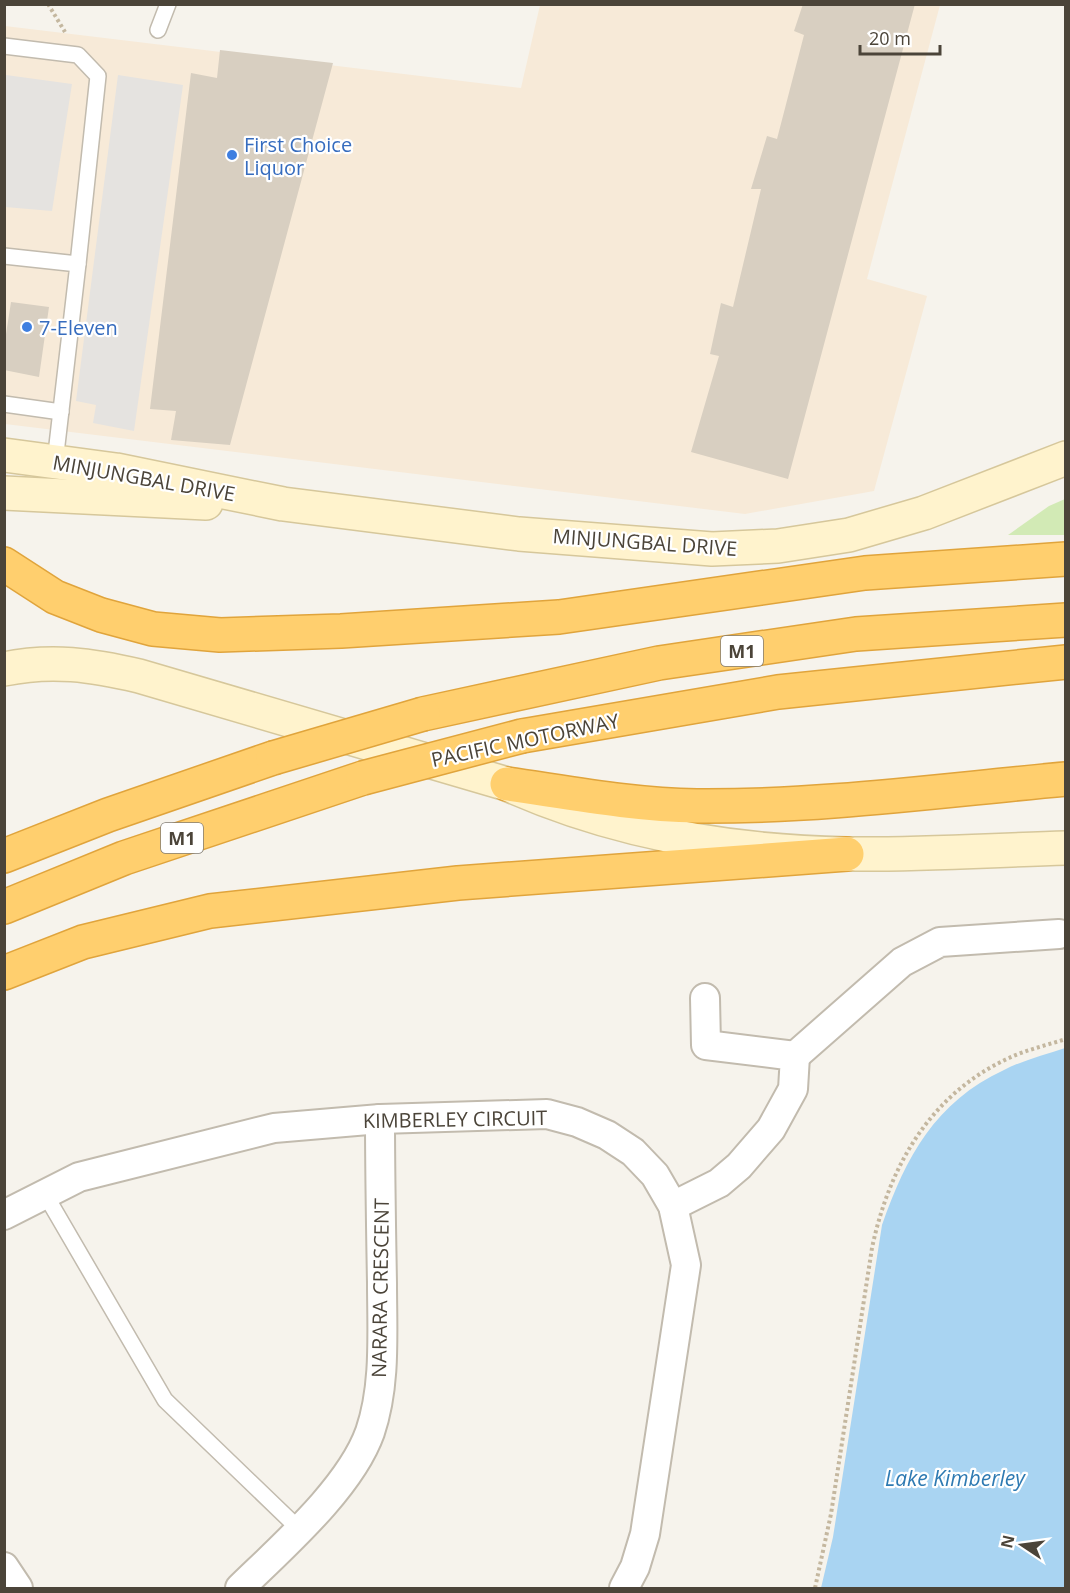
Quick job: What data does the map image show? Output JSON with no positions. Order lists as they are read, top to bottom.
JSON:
{
  "streets": {
    "highway": ["M1", "PACIFIC MOTORWAY"],
    "street": ["MINJUNGBAL DRIVE", "KIMBERLEY CIRCUIT", "NARARA CRESCENT"]
  },
  "crossings": [
    ["KIMBERLEY CIRCUIT", "NARARA CRESCENT"]
  ],
  "water": ["Lake Kimberley"],
  "places": ["First Choice Liquor", "7-Eleven"],
  "scale_bar": "20 m",
  "north": "left"
}
